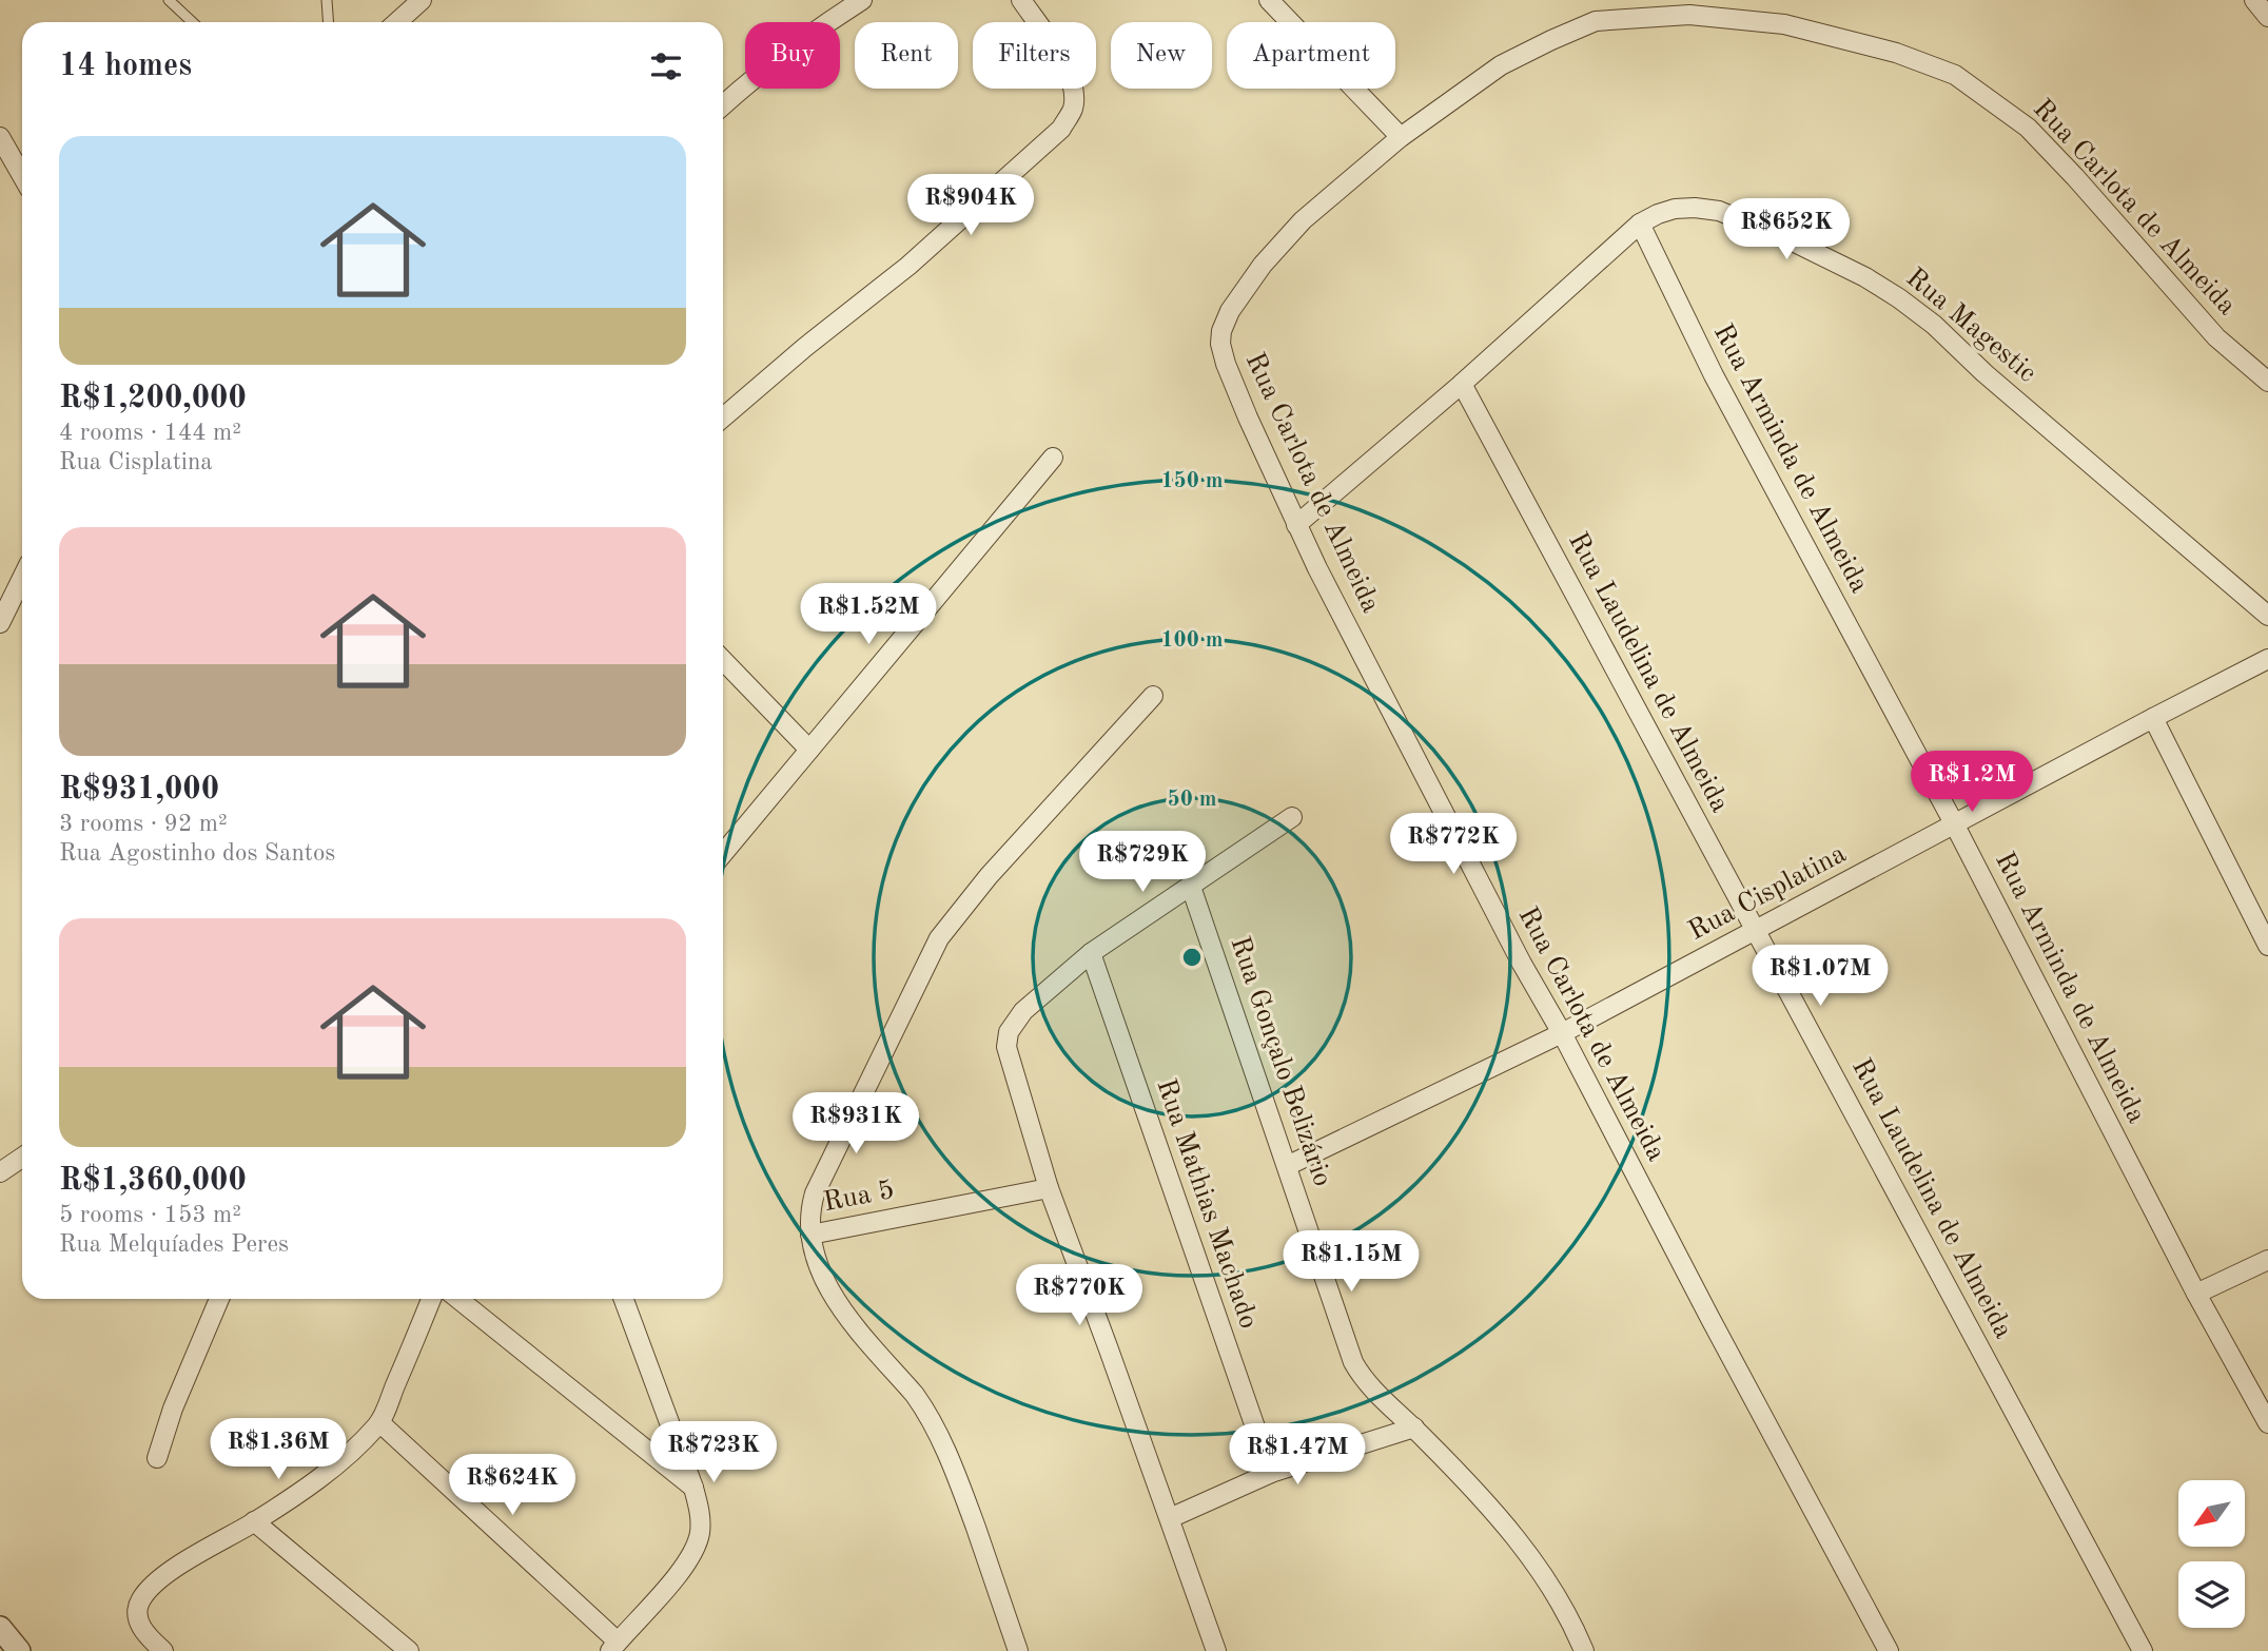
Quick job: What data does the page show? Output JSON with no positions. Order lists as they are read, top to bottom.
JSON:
{
  "streets": {
    "street": [
      "Rua Carlota de Almeida",
      "Rua Magestic",
      "Rua Arminda de Almeida",
      "Rua Laudelina de Almeida",
      "Rua Cisplatina",
      "Rua Gonçalo Belizário",
      "Rua 5",
      "Rua Mathias Machado"
    ]
  },
  "crossings": [
    ["Rua Carlota de Almeida", "Rua Magestic"],
    ["Rua Carlota de Almeida", "Rua Cisplatina"],
    ["Rua Magestic", "Rua Arminda de Almeida"],
    ["Rua Magestic", "Rua Laudelina de Almeida"],
    ["Rua Arminda de Almeida", "Rua Cisplatina"],
    ["Rua Laudelina de Almeida", "Rua Cisplatina"],
    ["Rua Cisplatina", "Rua Gonçalo Belizário"]
  ],
  "north": "bottom left",
  "page": {
    "chip": [
      "Buy",
      "Rent",
      "Filters",
      "New",
      "Apartment"
    ],
    "heading": "14 homes",
    "list": [
      {
        "name": "R$1,200,000",
        "note": "4 rooms · 144 m² · Rua Cisplatina"
      },
      {
        "name": "R$931,000",
        "note": "3 rooms · 92 m² · Rua Agostinho dos Santos"
      },
      {
        "name": "R$1,360,000",
        "note": "5 rooms · 153 m² · Rua Melquíades Peres"
      }
    ],
    "price": [
      "R$904K",
      "R$652K",
      "R$1.52M",
      "R$1.2M",
      "R$772K",
      "R$729K",
      "R$1.07M",
      "R$931K",
      "R$1.15M",
      "R$770K",
      "R$1.36M",
      "R$723K",
      "R$1.47M",
      "R$624K"
    ]
  },
  "rings": ["150 m", "100 m", "50 m"]
}
